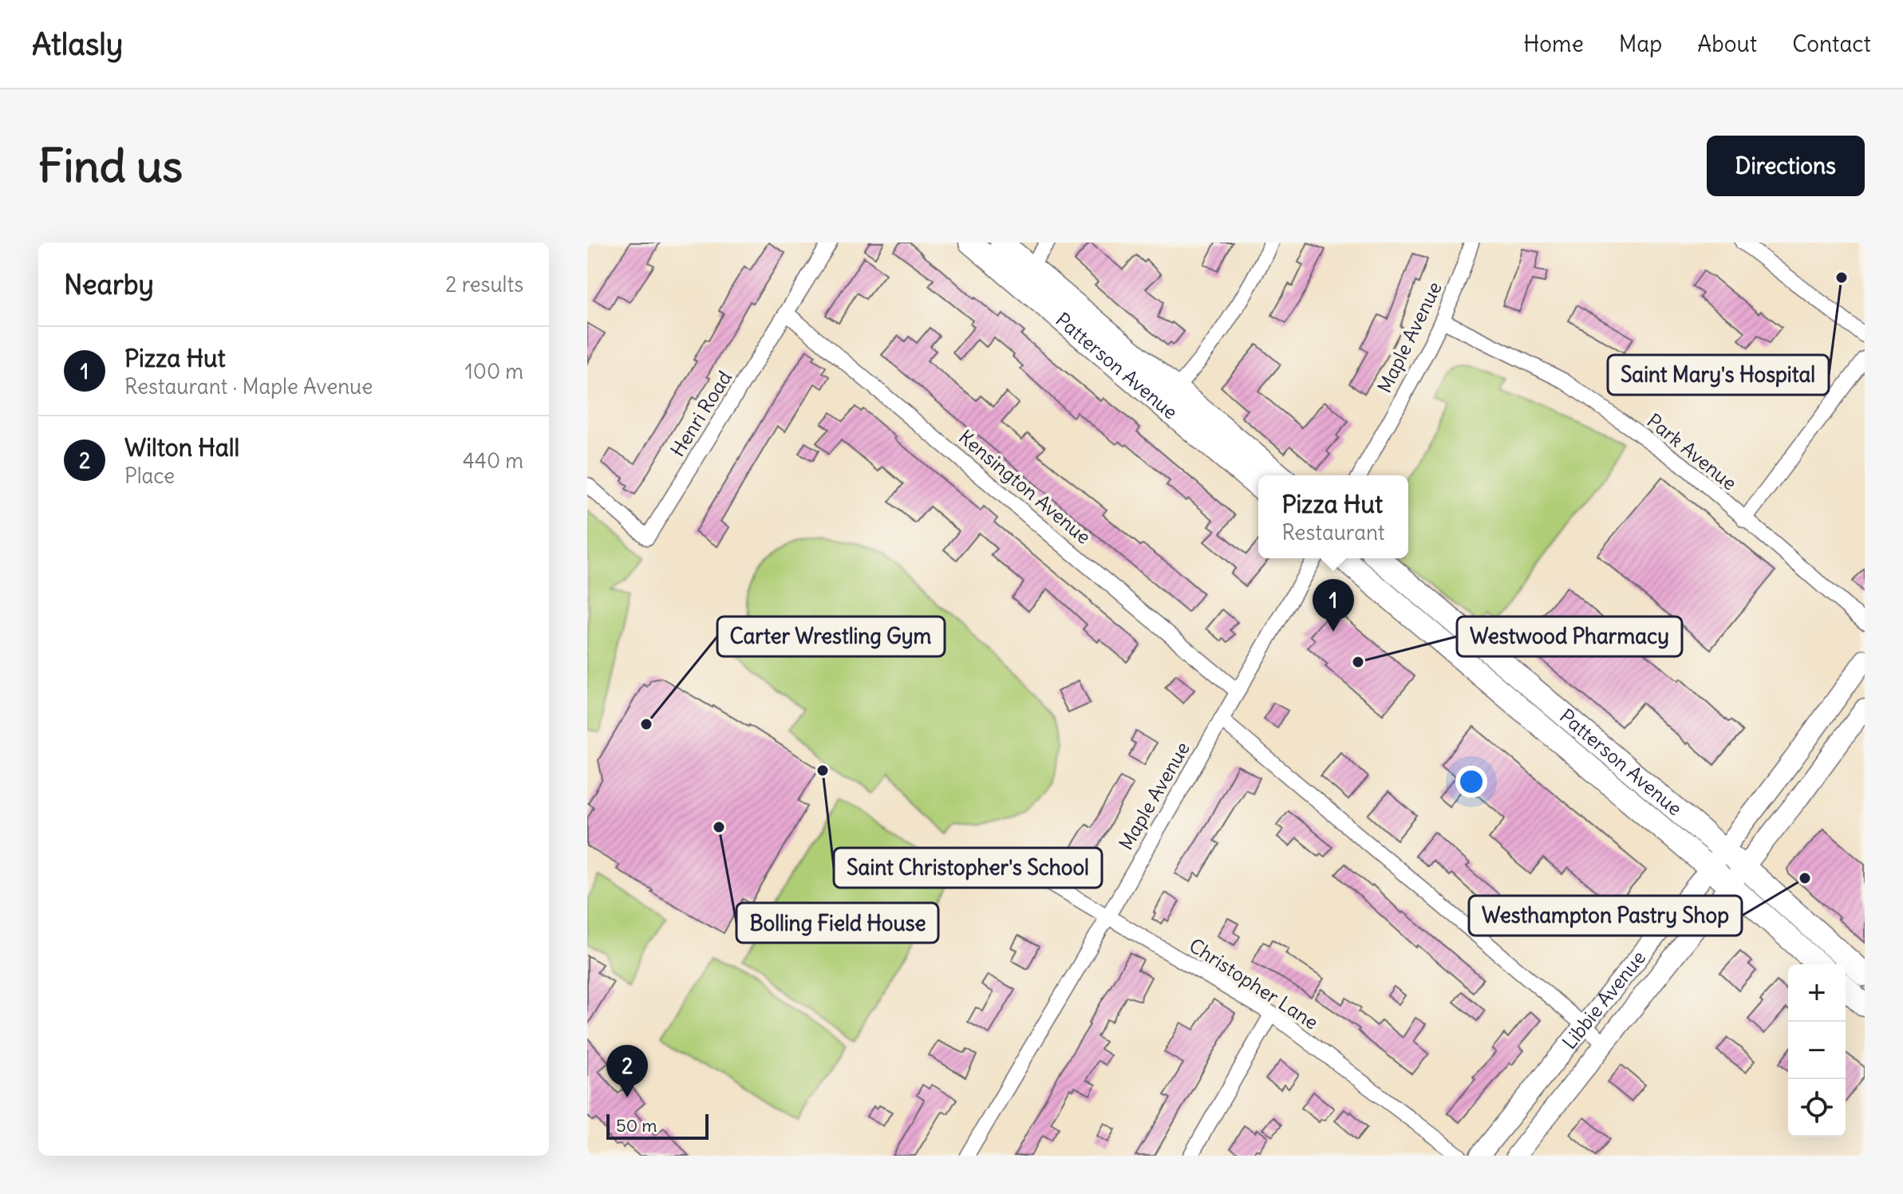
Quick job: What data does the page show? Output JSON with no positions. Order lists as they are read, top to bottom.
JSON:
{
  "streets": {
    "main road": ["Patterson Avenue", "Libbie Avenue"],
    "street": [
      "Maple Avenue",
      "Henri Road",
      "Park Avenue",
      "Kensington Avenue",
      "Christopher Lane"
    ]
  },
  "crossings": [
    ["Maple Avenue", "Park Avenue"],
    ["Maple Avenue", "Kensington Avenue"],
    ["Maple Avenue", "Christopher Lane"],
    ["Patterson Avenue", "Libbie Avenue"],
    ["Henri Road", "Kensington Avenue"]
  ],
  "places": [
    "Saint Mary's Hospital",
    "Westwood Pharmacy",
    "Carter Wrestling Gym",
    "Saint Christopher's School",
    "Bolling Field House",
    "Westhampton Pastry Shop"
  ],
  "scale_bar": "50 m",
  "page": {
    "header": "Atlasly",
    "nav": [
      "Home",
      "Map",
      "About",
      "Contact"
    ],
    "buttons": "Directions",
    "title": "Find us",
    "heading": ["Nearby", "2 results"],
    "list": [
      {
        "mark": "1",
        "name": "Pizza Hut",
        "note": "Restaurant · Maple Avenue",
        "value": "100 m"
      },
      {
        "mark": "2",
        "name": "Wilton Hall",
        "note": "Place",
        "value": "440 m"
      }
    ],
    "popup": ["Pizza Hut", "Restaurant"],
    "pins": ["1", "2"],
    "map_buttons": ["+", "−"],
    "scale": "50 m"
  }
}
